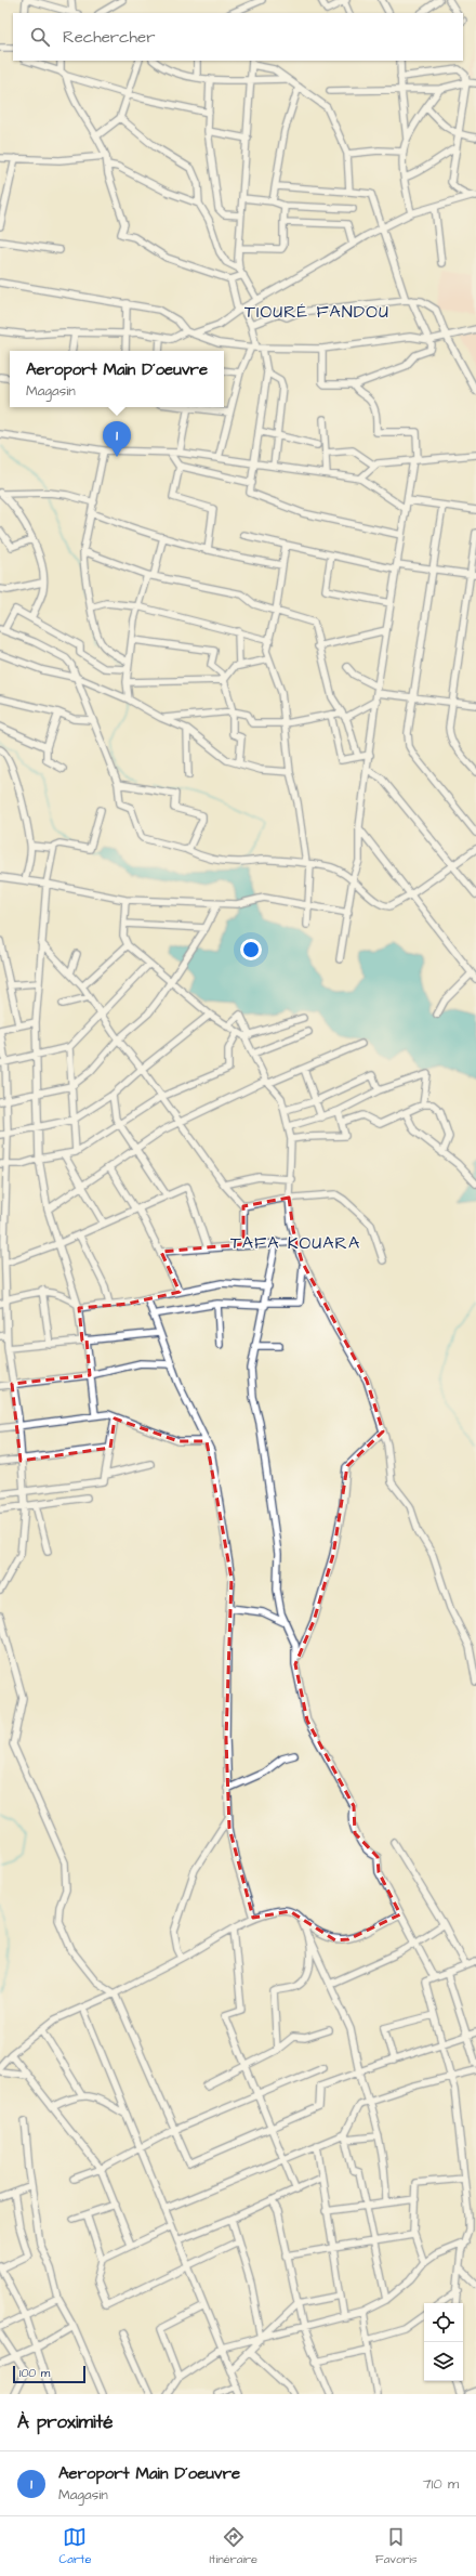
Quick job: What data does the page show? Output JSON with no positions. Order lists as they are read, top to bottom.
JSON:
{
  "districts": ["TIOURÉ FANDOU", "TAFA KOUARA"],
  "scale_bar": "100 m",
  "page": {
    "search": "Rechercher",
    "popup": ["Aeroport Main D´oeuvre", "Magasin"],
    "pins": "1",
    "scale": "100 m",
    "heading": "À proximité",
    "list": [
      {
        "mark": "1",
        "name": "Aeroport Main D´oeuvre",
        "note": "Magasin",
        "value": "710 m"
      }
    ],
    "nav": ["Carte", "Itinéraire", "Favoris"]
  }
}
